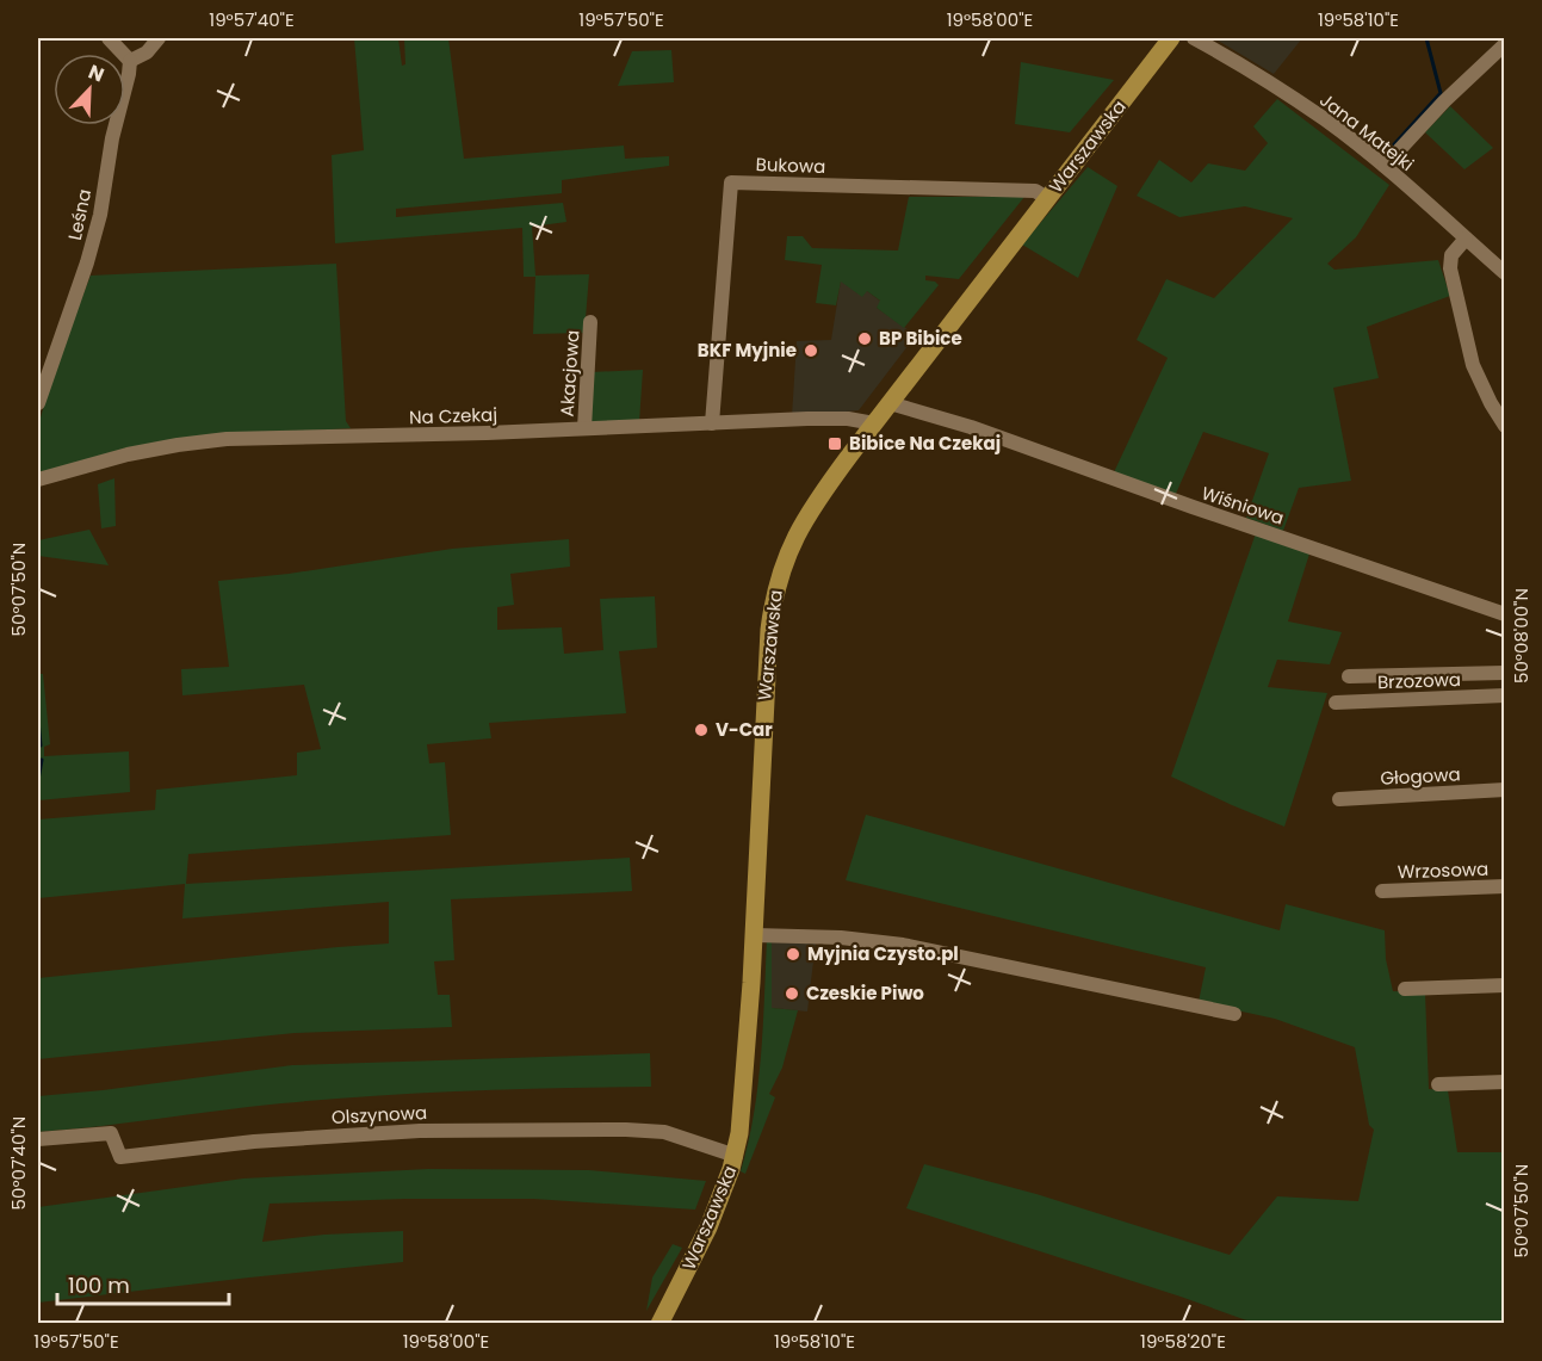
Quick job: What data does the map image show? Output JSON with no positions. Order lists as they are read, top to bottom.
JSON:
{
  "streets": {
    "main road": ["Warszawska"],
    "street": [
      "Jana Matejki",
      "Bukowa",
      "Leśna",
      "Akacjowa",
      "Na Czekaj",
      "Wiśniowa",
      "Brzozowa",
      "Głogowa",
      "Wrzosowa",
      "Olszynowa"
    ]
  },
  "crossings": [
    ["Warszawska", "Bukowa"],
    ["Warszawska", "Na Czekaj"],
    ["Warszawska", "Wiśniowa"],
    ["Warszawska", "Olszynowa"],
    ["Bukowa", "Na Czekaj"],
    ["Akacjowa", "Na Czekaj"]
  ],
  "places": {
    "other": [
      "BP Bibice",
      "BKF Myjnie",
      "V-Car",
      "Myjnia Czysto.pl",
      "Czeskie Piwo"
    ],
    "transit": ["Bibice Na Czekaj"]
  },
  "scale_bar": "100 m",
  "north": "top right",
  "coordinates": [
    "19°57'40\"E",
    "19°57'50\"E",
    "19°58'00\"E",
    "19°58'10\"E",
    "50°07'50\"N",
    "50°08'00\"N",
    "50°07'40\"N",
    "19°58'20\"E"
  ]
}
